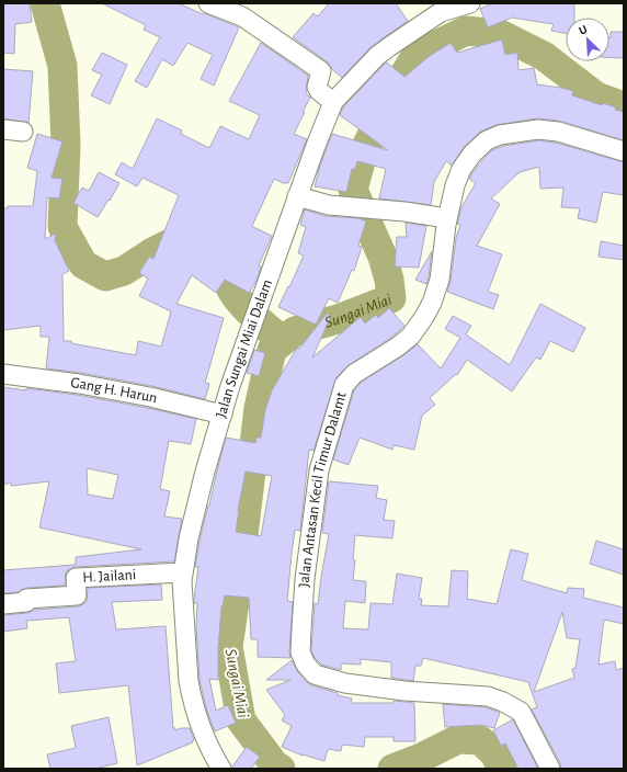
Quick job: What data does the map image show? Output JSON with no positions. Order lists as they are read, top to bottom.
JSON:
{
  "streets": {
    "street": [
      "Jalan Sungai Miai Dalam",
      "Gang H. Harun",
      "Jalan Antasan Kecil Timur Dalamt",
      "H. Jailani"
    ]
  },
  "crossings": [
    ["Jalan Sungai Miai Dalam", "Gang H. Harun"],
    ["Jalan Sungai Miai Dalam", "H. Jailani"]
  ],
  "water": ["Sungai Miai"],
  "north": "top left"
}
